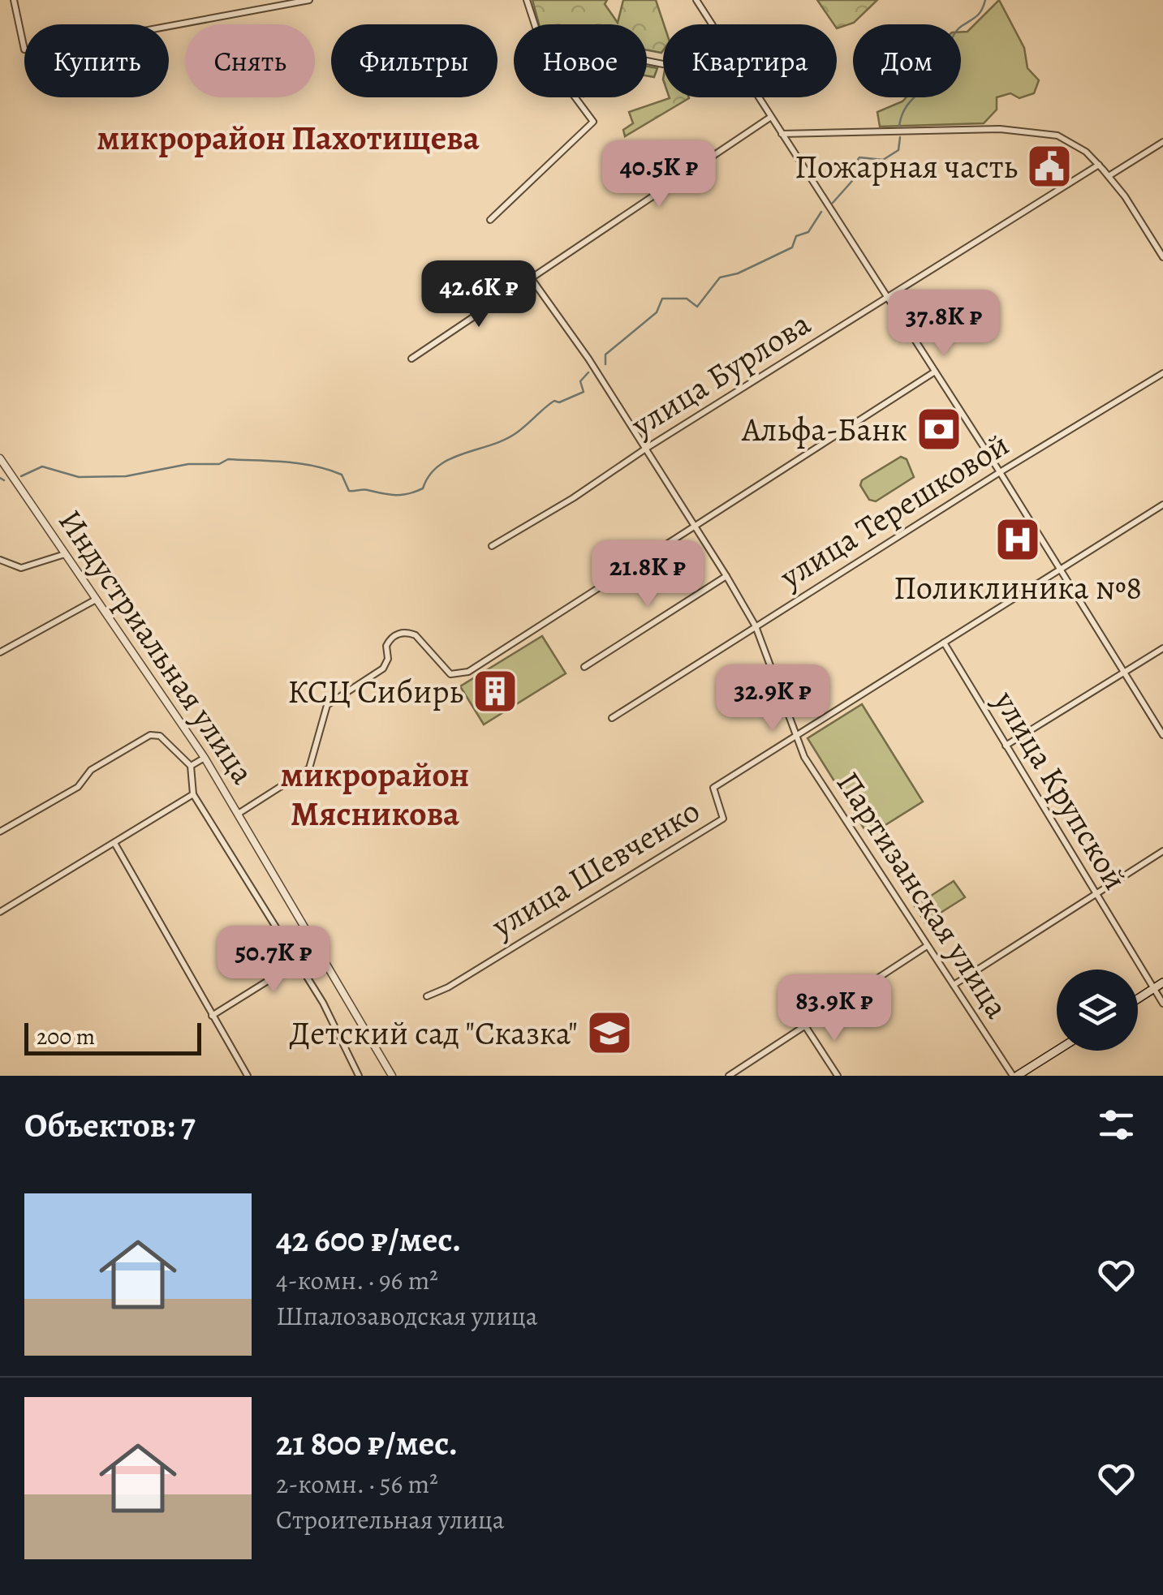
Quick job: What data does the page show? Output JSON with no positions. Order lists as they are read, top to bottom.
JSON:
{
  "streets": {
    "street": [
      "улица Бурлова",
      "улица Терешковой",
      "Индустриальная улица",
      "улица Крупской",
      "улица Шевченко",
      "Партизанская улица"
    ]
  },
  "crossings": [
    ["улица Бурлова", "Партизанская улица"],
    ["улица Терешковой", "Партизанская улица"],
    ["улица Крупской", "улица Шевченко"],
    ["улица Шевченко", "Партизанская улица"]
  ],
  "districts": ["микрорайон Пахотищева", "микрорайон Мясникова"],
  "places": {
    "public building": ["Пожарная часть"],
    "bank": ["Альфа-Банк"],
    "hospital": ["Поликлиника №8"],
    "building": ["КСЦ Сибирь"],
    "school or university": ["Детский сад \"Сказка\""]
  },
  "scale_bar": "200 m",
  "page": {
    "chip": [
      "Купить",
      "Снять",
      "Фильтры",
      "Новое",
      "Квартира",
      "Дом"
    ],
    "price": [
      "40.5K ₽",
      "42.6K ₽",
      "37.8K ₽",
      "21.8K ₽",
      "32.9K ₽",
      "50.7K ₽",
      "83.9K ₽"
    ],
    "scale": "200 m",
    "heading": "Объектов: 7",
    "list": [
      {
        "name": "42 600 ₽/мес.",
        "note": "4-комн. · 96 m² · Шпалозаводская улица"
      },
      {
        "name": "21 800 ₽/мес.",
        "note": "2-комн. · 56 m² · Строительная улица"
      }
    ]
  }
}
